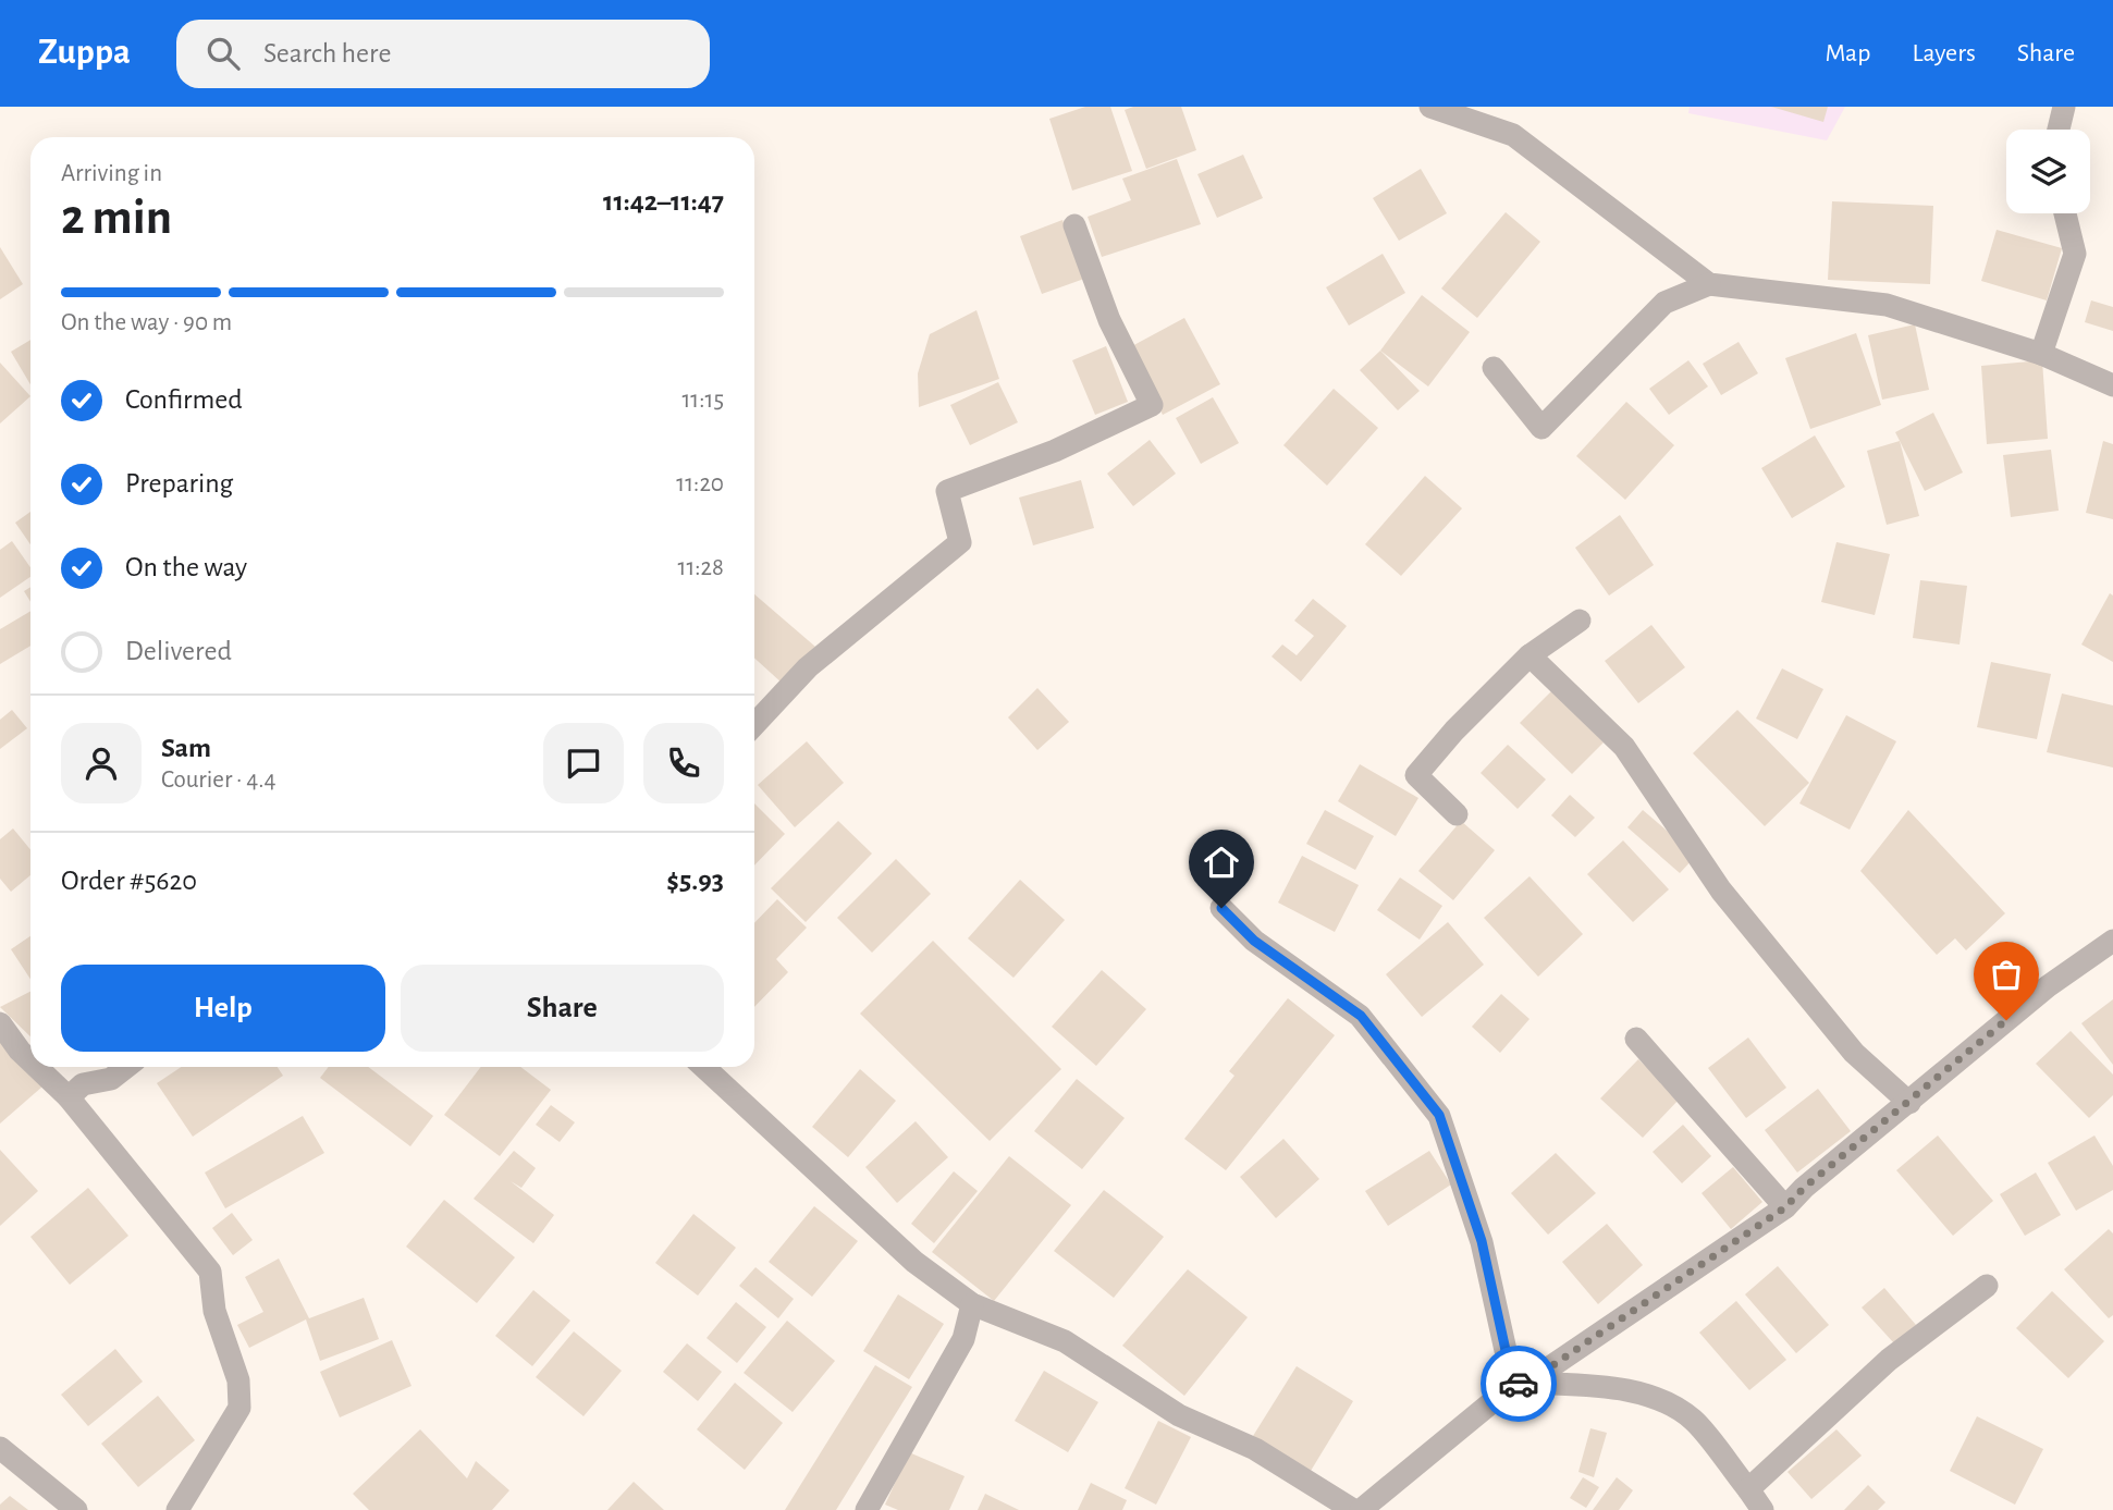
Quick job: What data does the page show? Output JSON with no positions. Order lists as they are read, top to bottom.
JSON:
{
  "page": {
    "header": "Zuppa",
    "search": "Search here",
    "nav": ["Map", "Layers", "Share"],
    "heading": ["2 min", "Arriving in", "11:42–11:47"],
    "panel": [
      "Sam",
      "Courier · 4.4",
      "Order #5620",
      "$5.93"
    ],
    "bar": "On the way · 90 m",
    "list": [
      ["Confirmed", "11:15"],
      ["Preparing", "11:20"],
      ["On the way", "11:28"],
      "Delivered"
    ],
    "buttons": ["Help", "Share"]
  }
}
